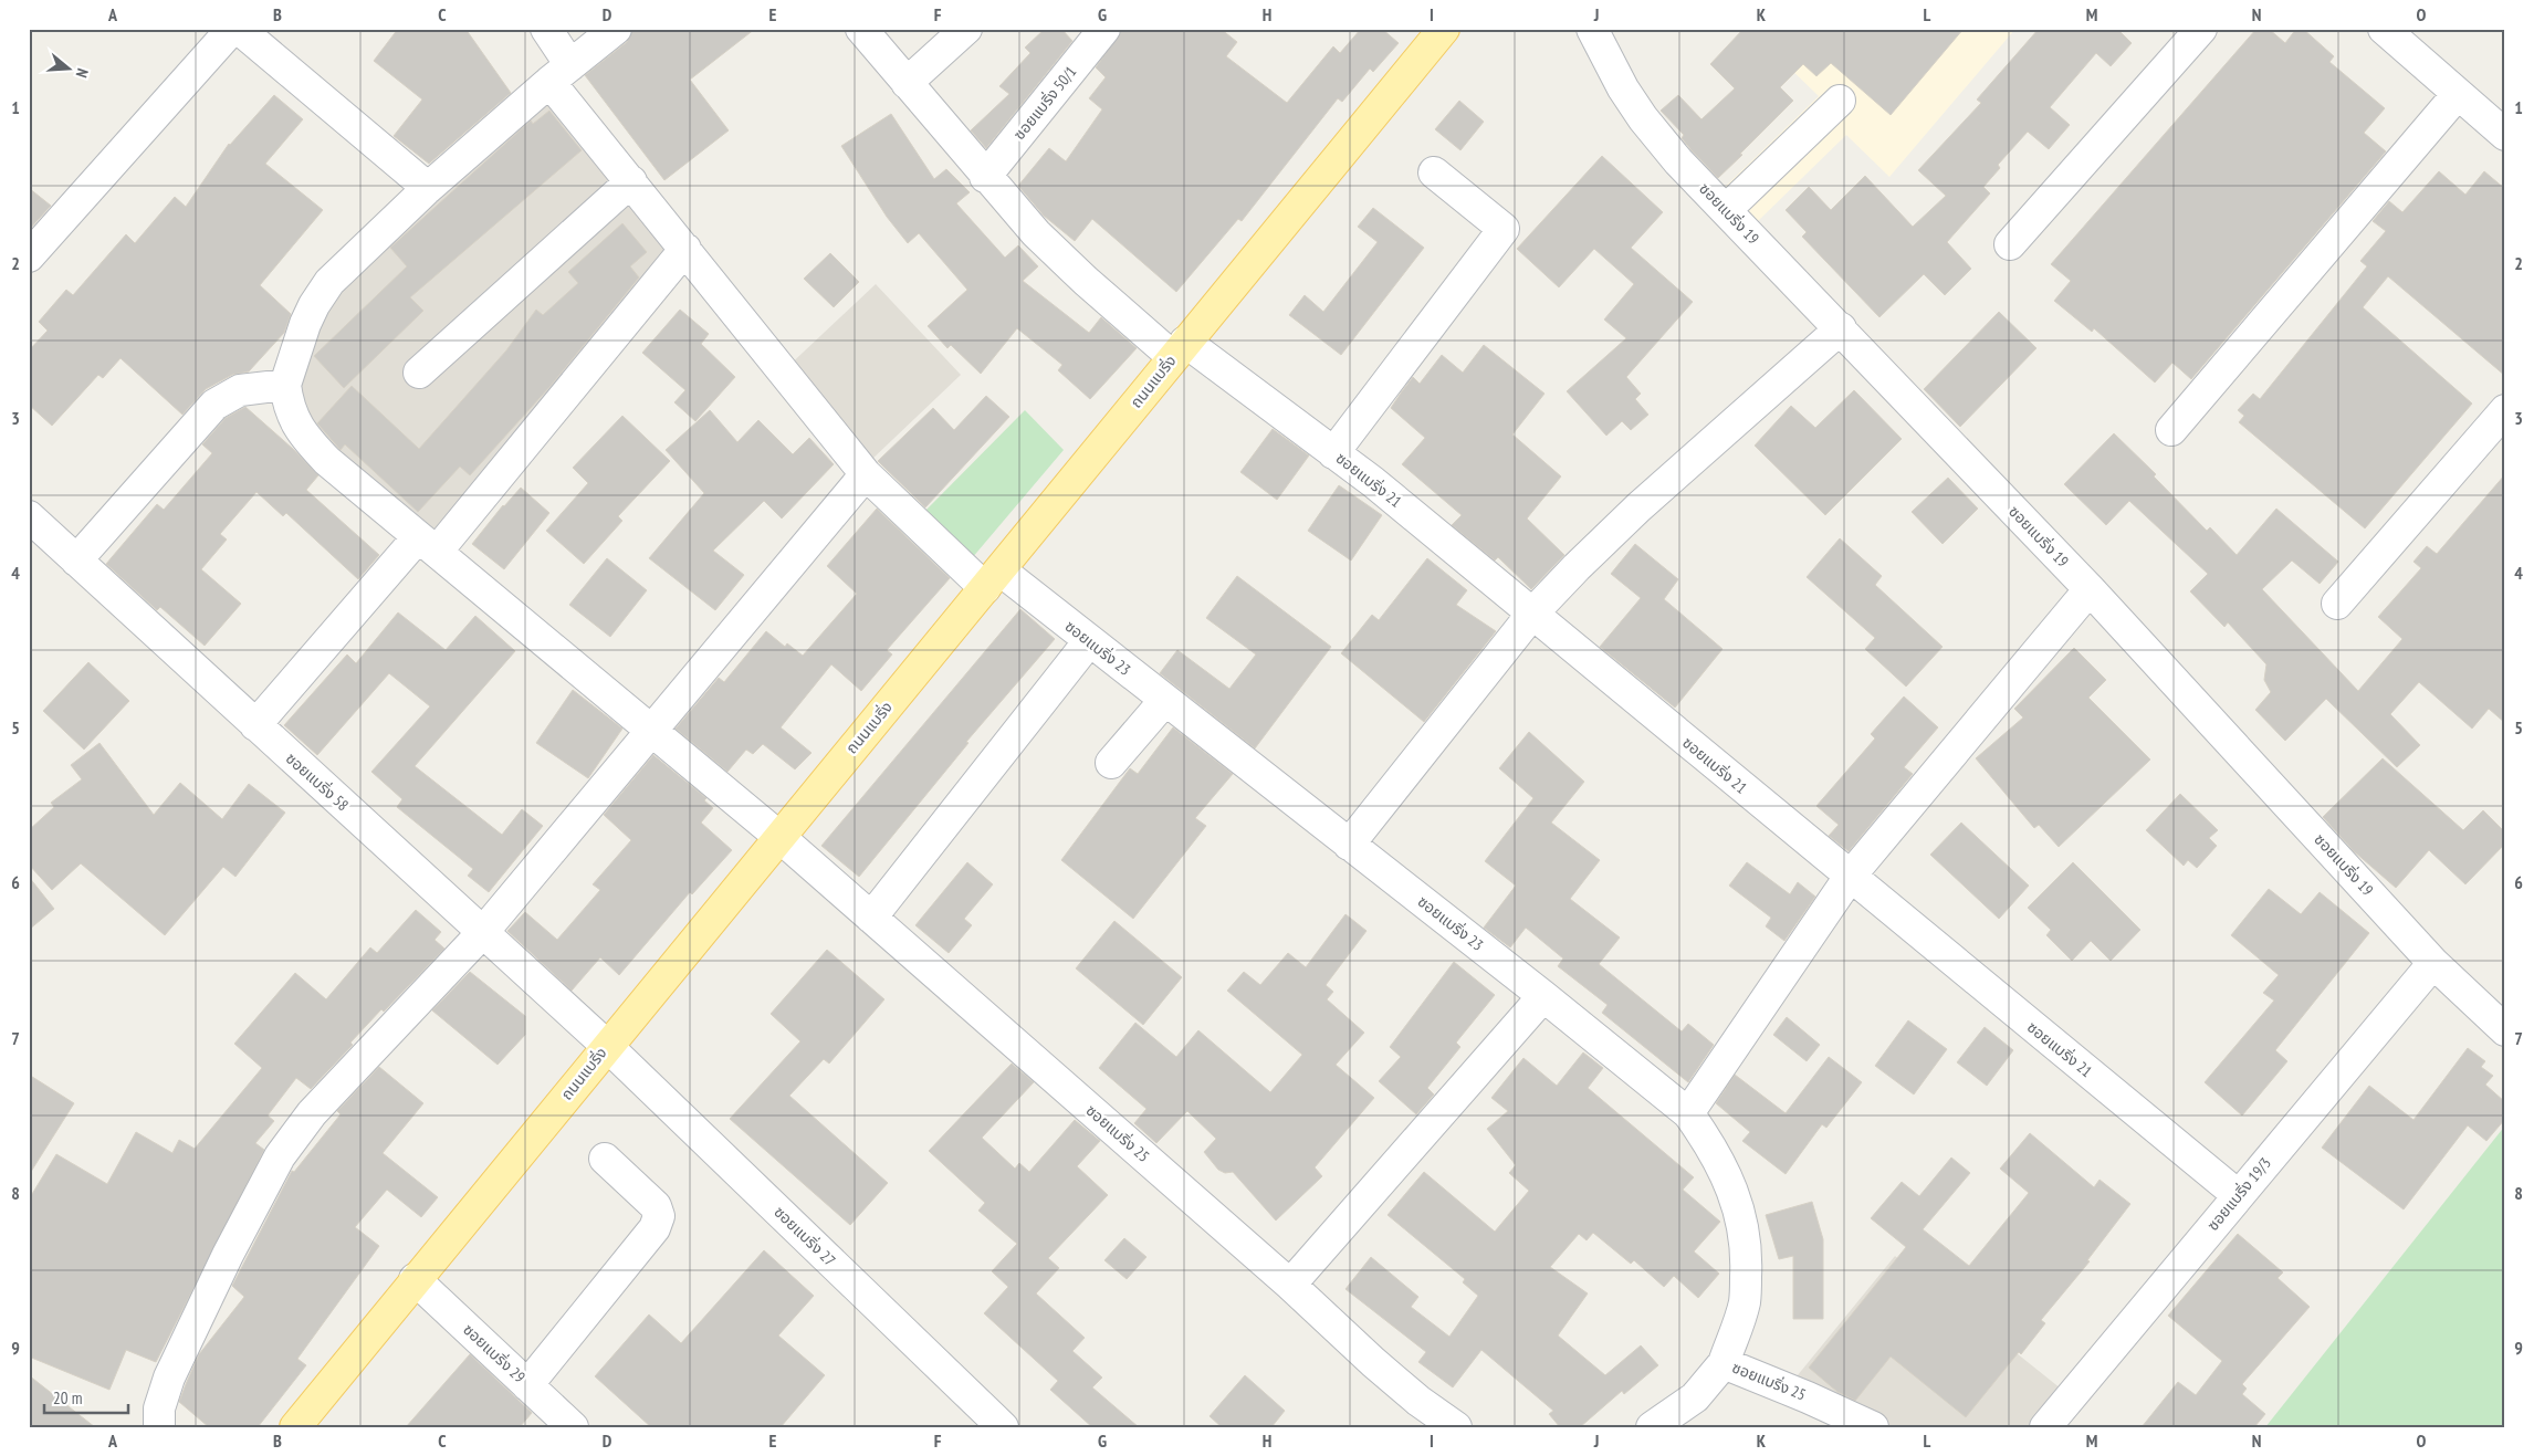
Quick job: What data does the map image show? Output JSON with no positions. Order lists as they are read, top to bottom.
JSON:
{
  "streets": {
    "main road": ["ถนนแบริ่ง"],
    "street": [
      "ซอยแบริ่ง 50/1",
      "ซอยแบริ่ง 19",
      "ซอยแบริ่ง 21",
      "ซอยแบริ่ง 23",
      "ซอยแบริ่ง 58",
      "ซอยแบริ่ง 25",
      "ซอยแบริ่ง 19/3",
      "ซอยแบริ่ง 27",
      "ซอยแบริ่ง 29"
    ]
  },
  "crossings": [
    ["ซอยแบริ่ง 50/1", "ซอยแบริ่ง 21"],
    ["ซอยแบริ่ง 19", "ซอยแบริ่ง 19/3"],
    ["ถนนแบริ่ง", "ซอยแบริ่ง 21"],
    ["ถนนแบริ่ง", "ซอยแบริ่ง 23"],
    ["ถนนแบริ่ง", "ซอยแบริ่ง 58"],
    ["ถนนแบริ่ง", "ซอยแบริ่ง 25"],
    ["ถนนแบริ่ง", "ซอยแบริ่ง 27"],
    ["ถนนแบริ่ง", "ซอยแบริ่ง 29"],
    ["ซอยแบริ่ง 21", "ซอยแบริ่ง 19/3"],
    ["ซอยแบริ่ง 23", "ซอยแบริ่ง 25"],
    ["ซอยแบริ่ง 58", "ซอยแบริ่ง 27"]
  ],
  "scale_bar": "20 m",
  "north": "right",
  "grid": {
    "columns": [
      "A",
      "B",
      "C",
      "D",
      "E",
      "F",
      "G",
      "H",
      "I",
      "J",
      "K",
      "L",
      "M",
      "N",
      "O"
    ],
    "rows": [
      "1",
      "2",
      "3",
      "4",
      "5",
      "6",
      "7",
      "8",
      "9"
    ]
  }
}
